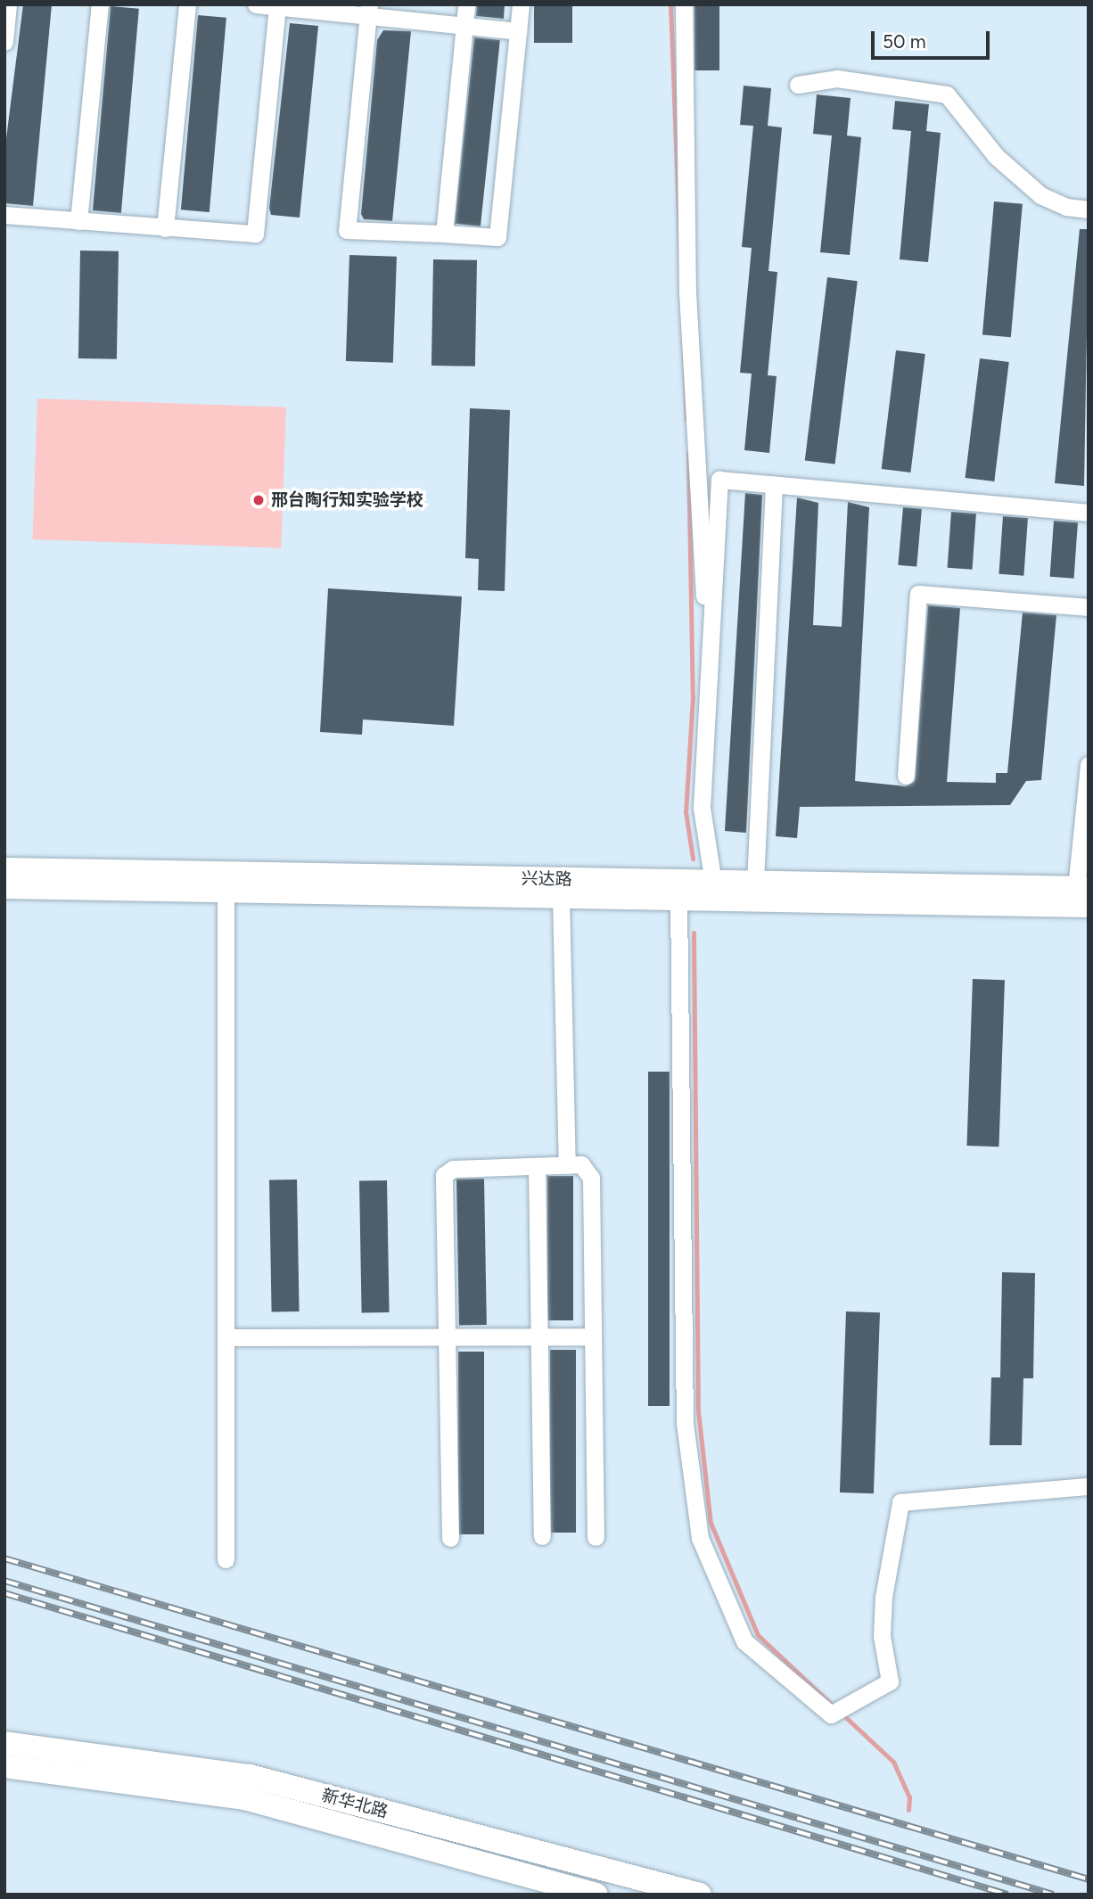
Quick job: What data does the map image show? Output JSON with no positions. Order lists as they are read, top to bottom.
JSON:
{
  "streets": {
    "main road": ["兴达路", "新华北路"]
  },
  "places": ["邢台陶行知实验学校"],
  "scale_bar": "50 m"
}
